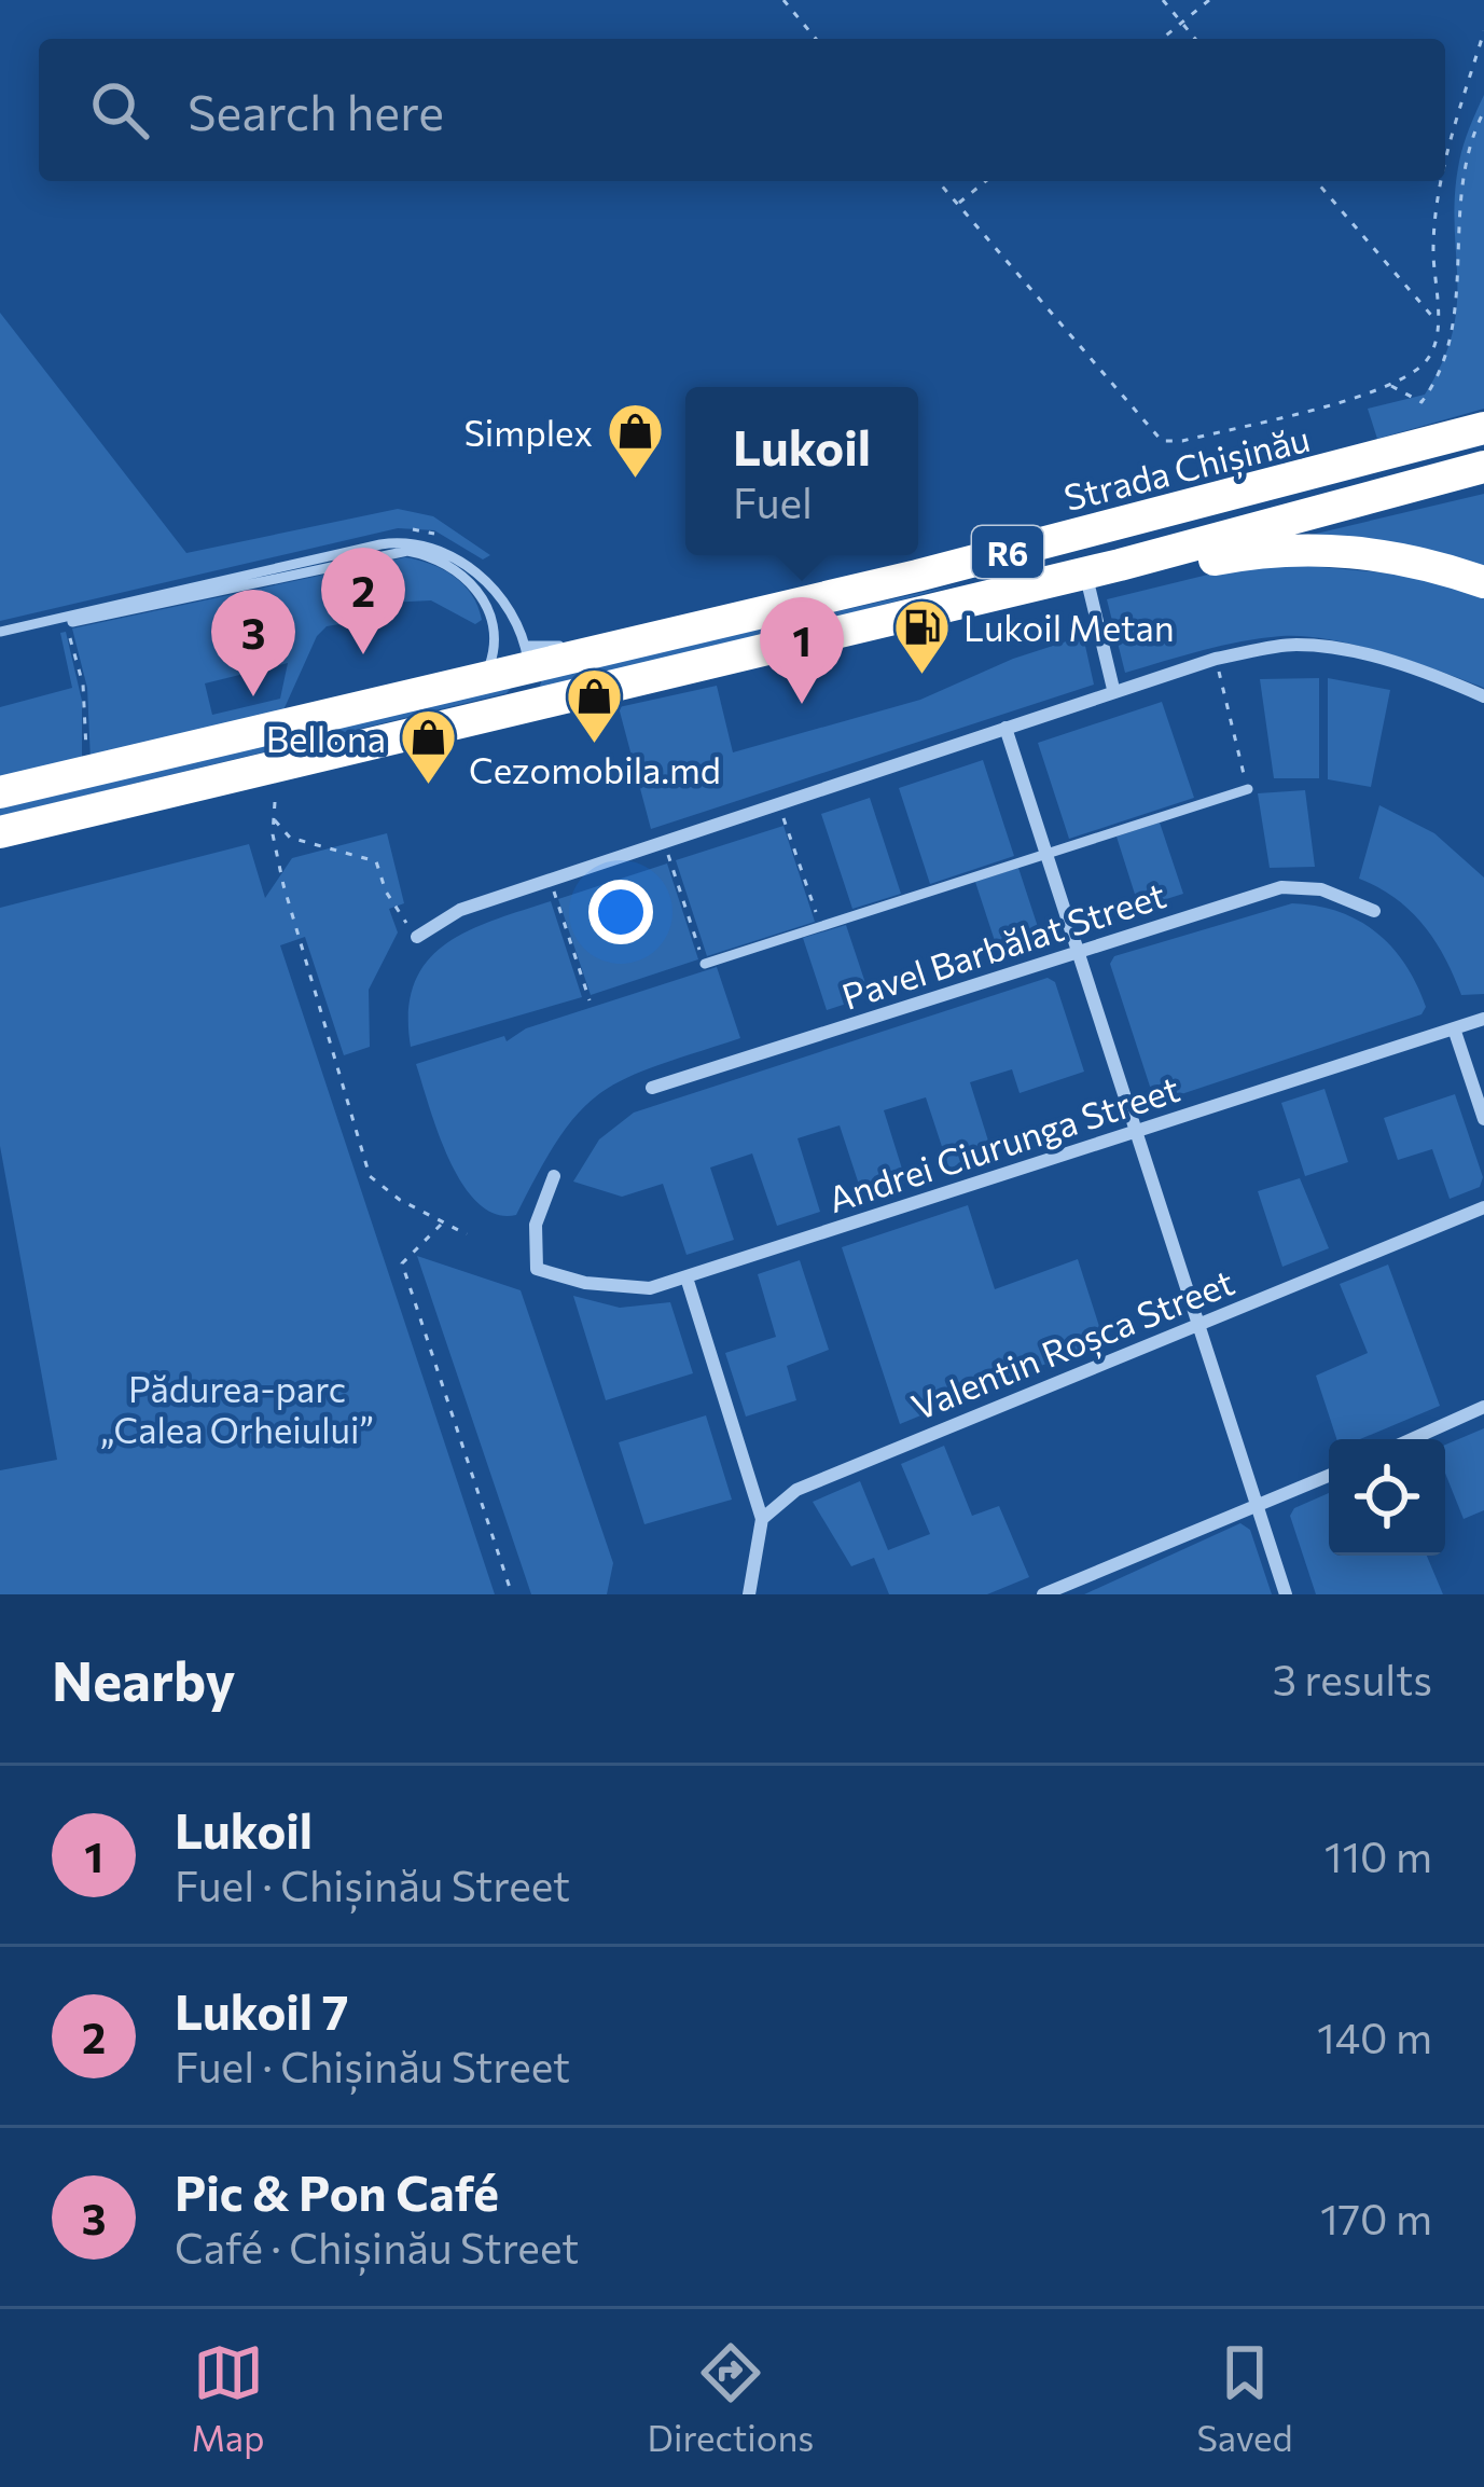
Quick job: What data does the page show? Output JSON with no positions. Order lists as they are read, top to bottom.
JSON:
{
  "streets": {
    "highway": ["Strada Chișinău", "R6"],
    "street": ["Pavel Barbălat Street", "Andrei Ciurunga Street", "Valentin Roșca Street"]
  },
  "crossings": [
    ["Strada Chișinău", "R6"]
  ],
  "parks": ["Pădurea-parc „Calea Orheiului”"],
  "places": {
    "shop": ["Simplex", "Cezomobila.md", "Bellona"],
    "fuel station": ["Lukoil Metan"]
  },
  "page": {
    "search": "Search here",
    "popup": ["Lukoil", "Fuel"],
    "pins": ["2", "3", "1"],
    "heading": ["Nearby", "3 results"],
    "list": [
      {
        "mark": "1",
        "name": "Lukoil",
        "note": "Fuel · Chișinău Street",
        "value": "110 m"
      },
      {
        "mark": "2",
        "name": "Lukoil 7",
        "note": "Fuel · Chișinău Street",
        "value": "140 m"
      },
      {
        "mark": "3",
        "name": "Pic & Pon Café",
        "note": "Café · Chișinău Street",
        "value": "170 m"
      }
    ],
    "nav": ["Map", "Directions", "Saved"]
  }
}
